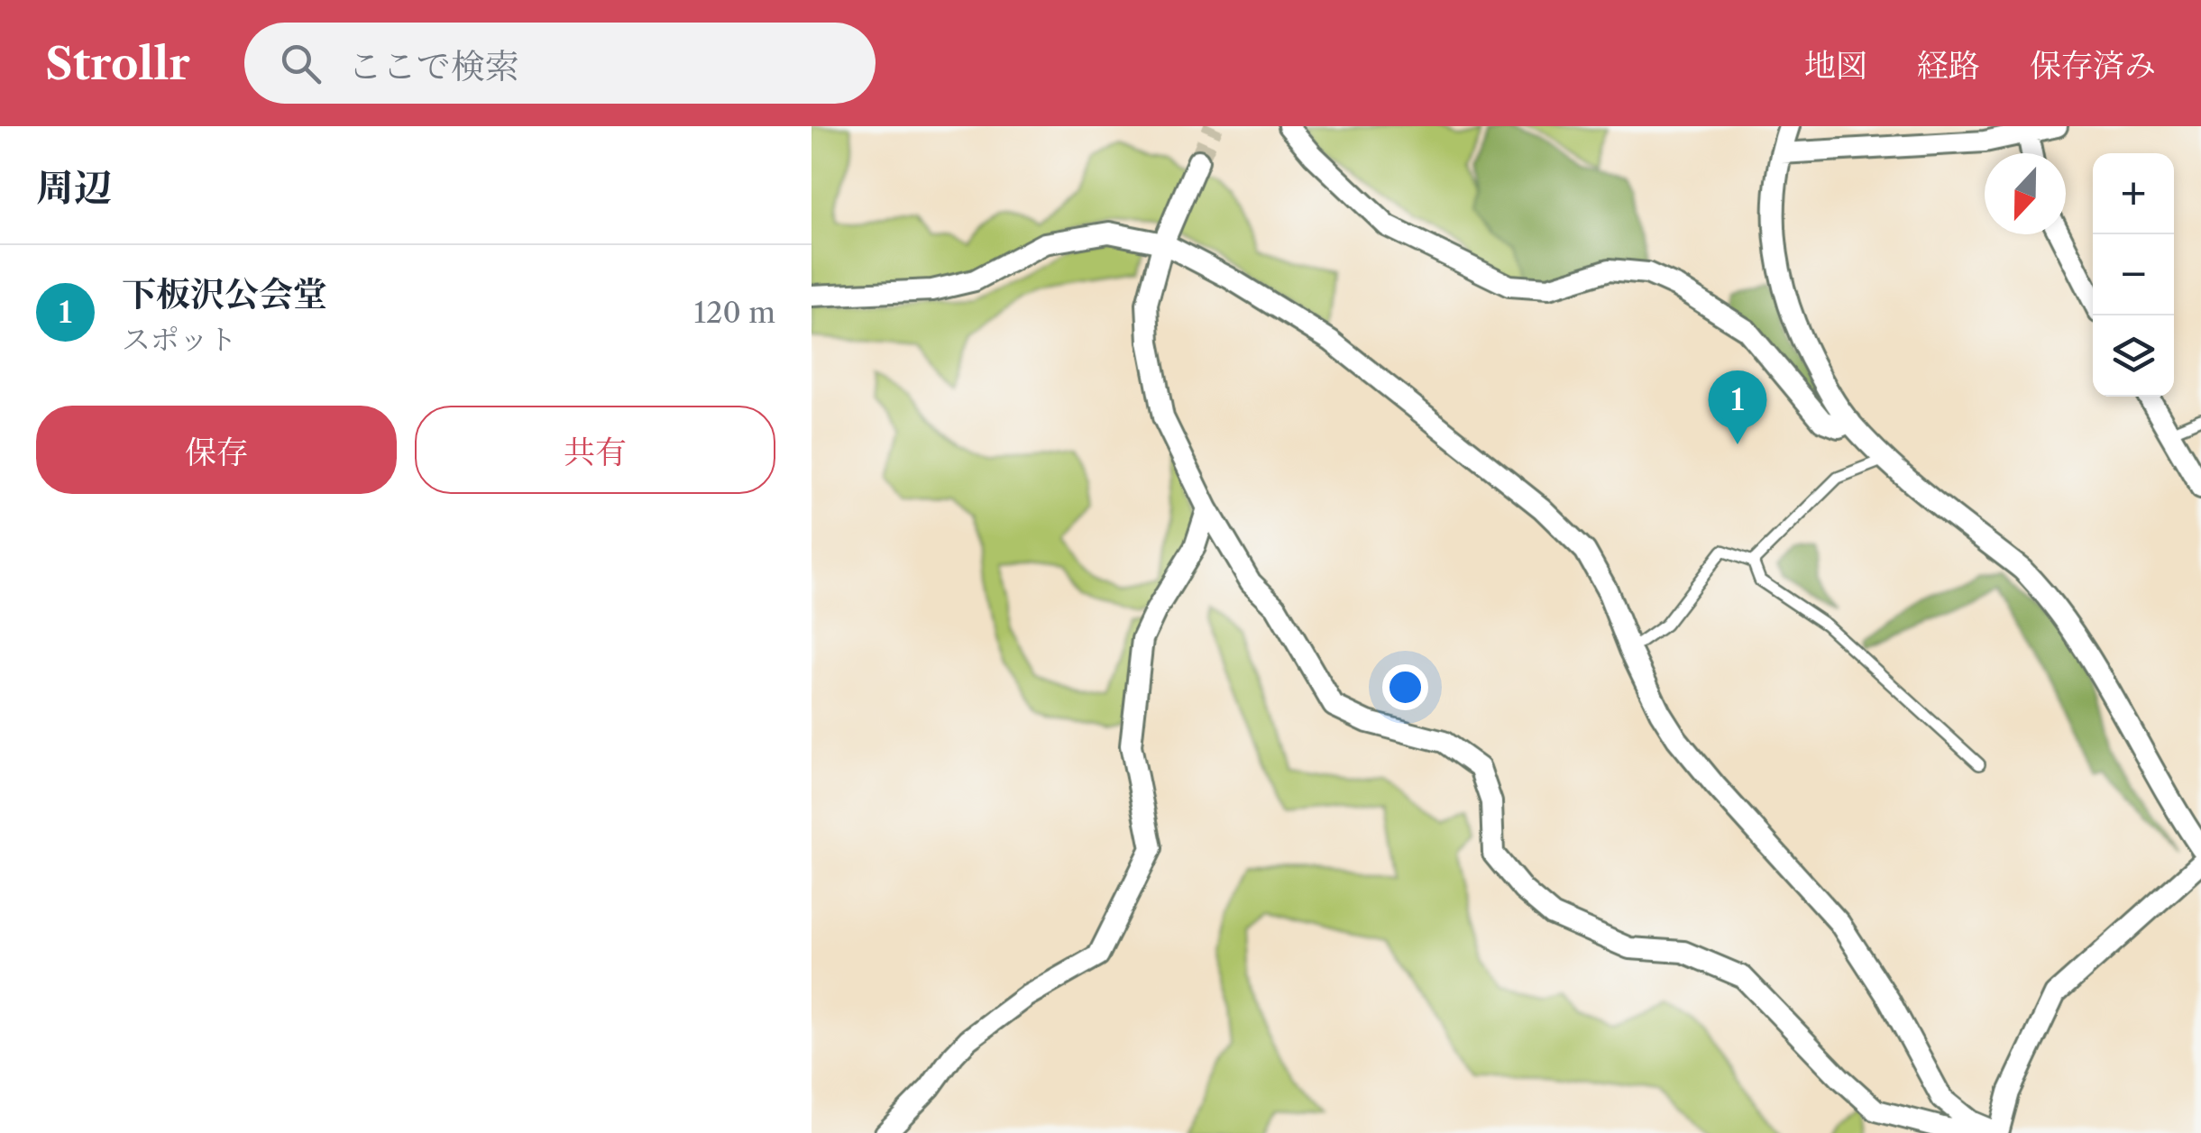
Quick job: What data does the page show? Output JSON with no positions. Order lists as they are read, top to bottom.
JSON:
{
  "north": "bottom",
  "page": {
    "header": "Strollr",
    "search": "ここで検索",
    "nav": ["地図", "経路", "保存済み"],
    "heading": "周辺",
    "map_buttons": ["+", "−"],
    "list": [
      {
        "mark": "1",
        "name": "下板沢公会堂",
        "note": "スポット",
        "value": "120 m"
      }
    ],
    "pins": "1",
    "buttons": ["保存", "共有"]
  }
}
